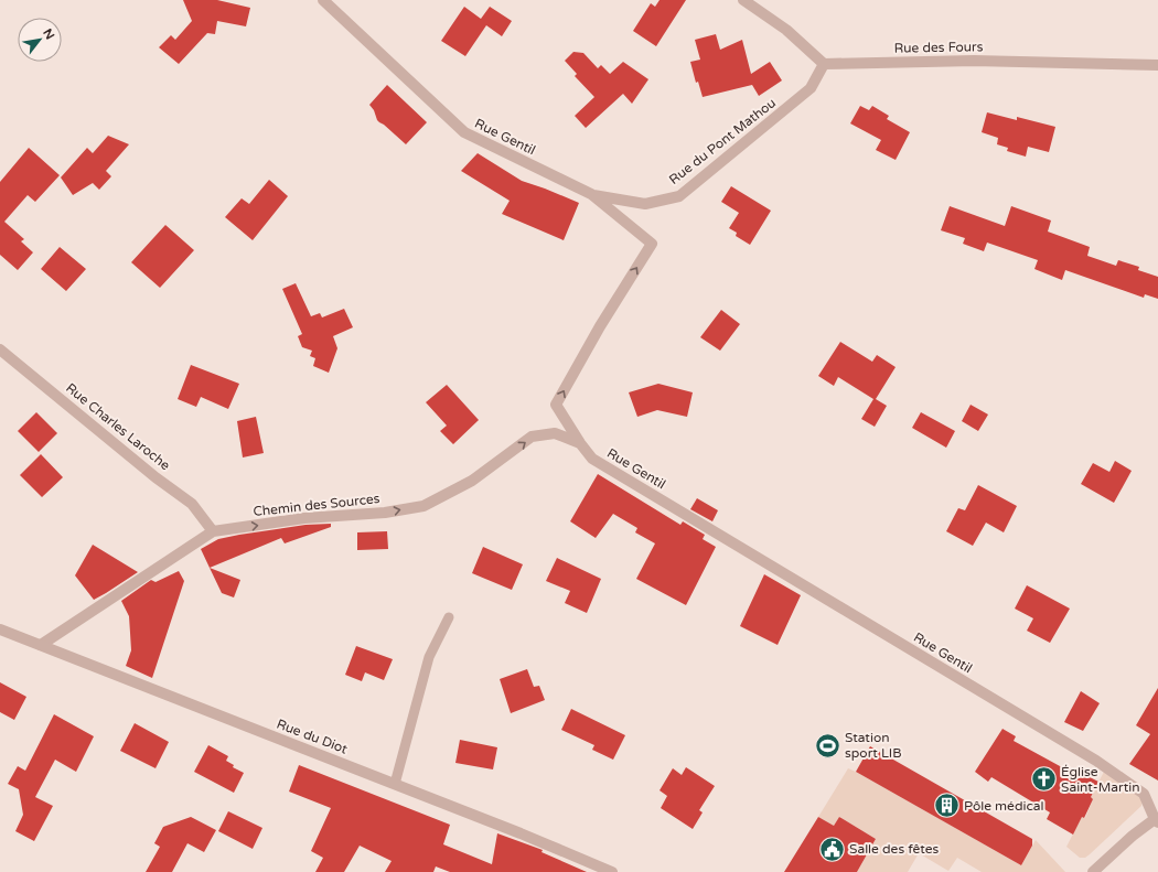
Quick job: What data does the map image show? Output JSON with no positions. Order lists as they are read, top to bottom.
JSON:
{
  "streets": {
    "street": [
      "Rue des Fours",
      "Rue Gentil",
      "Rue du Pont Mathou",
      "Rue Charles Laroche",
      "Chemin des Sources",
      "Rue du Diot"
    ]
  },
  "crossings": [
    ["Rue des Fours", "Rue du Pont Mathou"],
    ["Rue Gentil", "Rue du Pont Mathou"],
    ["Rue Gentil", "Chemin des Sources"],
    ["Rue Charles Laroche", "Chemin des Sources"],
    ["Chemin des Sources", "Rue du Diot"]
  ],
  "one_way": ["Chemin des Sources"],
  "places": {
    "sports": ["Station sport LIB"],
    "church": ["Église Saint-Martin"],
    "building": ["Pôle médical"],
    "public building": ["Salle des fêtes"]
  },
  "north": "top right"
}
